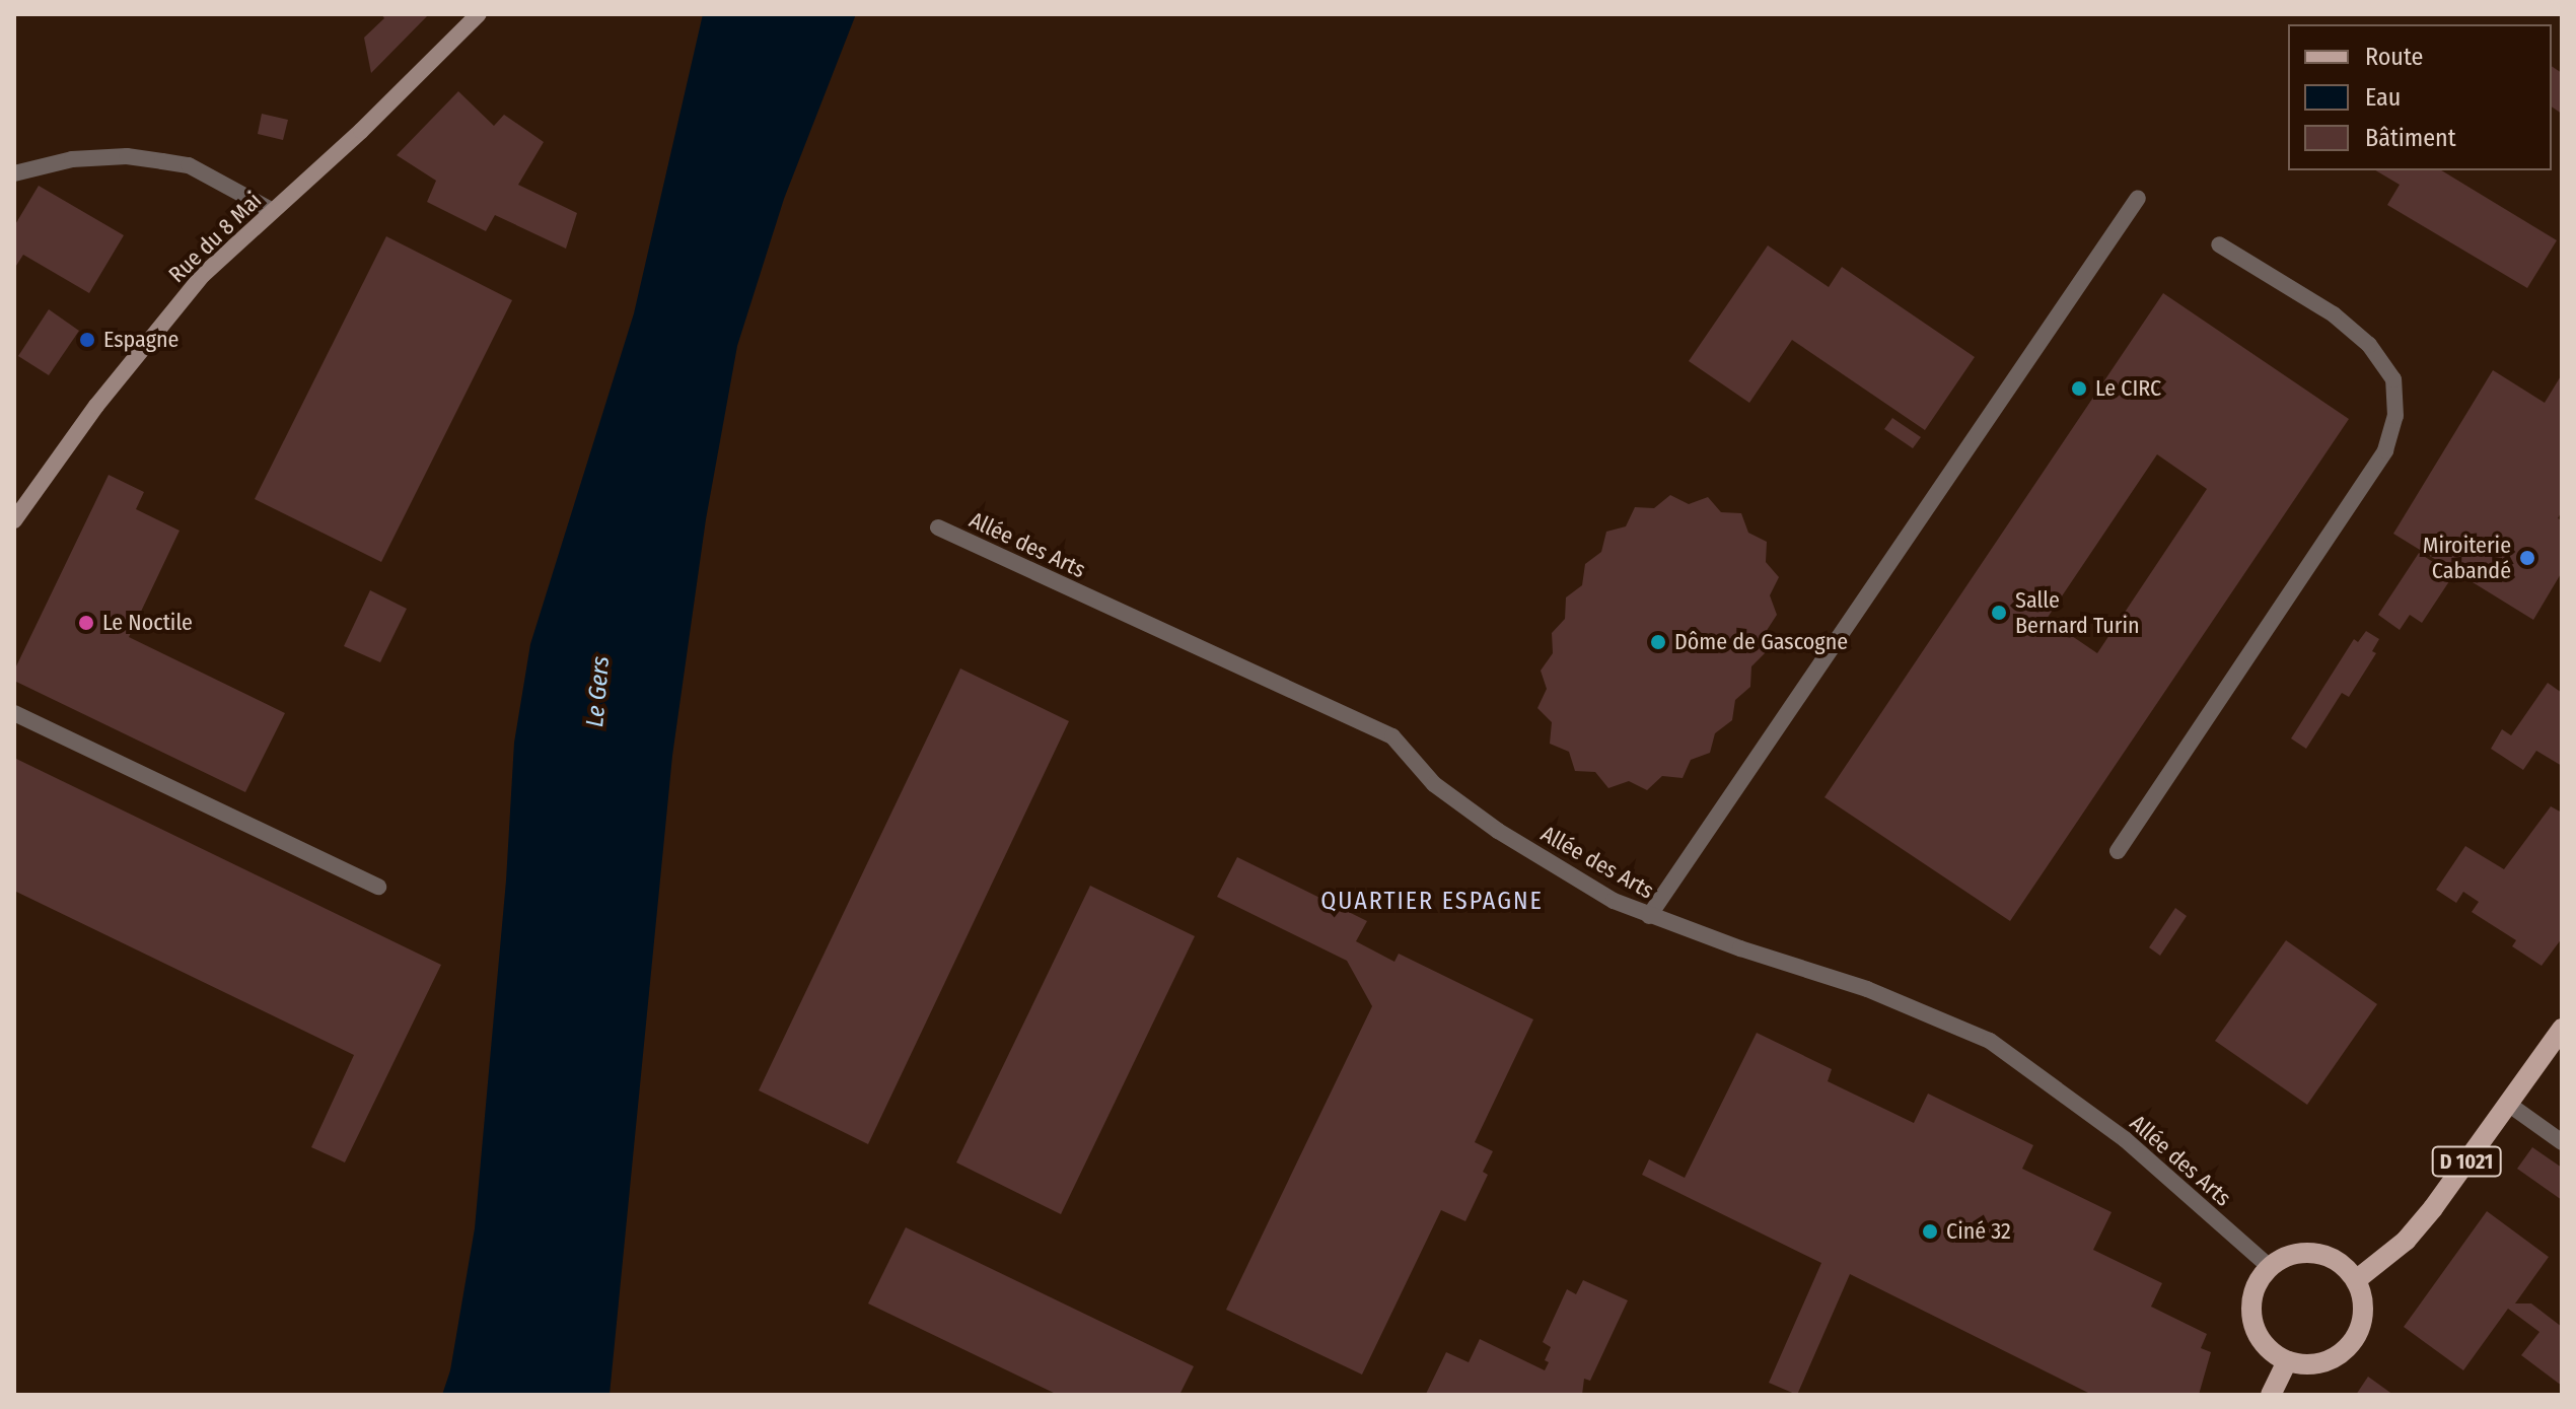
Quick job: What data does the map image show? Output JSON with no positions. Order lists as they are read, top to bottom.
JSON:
{
  "streets": {
    "main road": ["D 1021"],
    "street": ["Rue du 8 Mai", "Allée des Arts"]
  },
  "crossings": [
    ["Allée des Arts", "D 1021"]
  ],
  "districts": ["QUARTIER ESPAGNE"],
  "water": ["Le Gers"],
  "places": [
    "Espagne",
    "Le CIRC",
    "Miroiterie Cabandé",
    "Salle Bernard Turin",
    "Le Noctile",
    "Dôme de Gascogne",
    "Ciné 32"
  ],
  "legend": ["Route", "Eau", "Bâtiment"]
}
